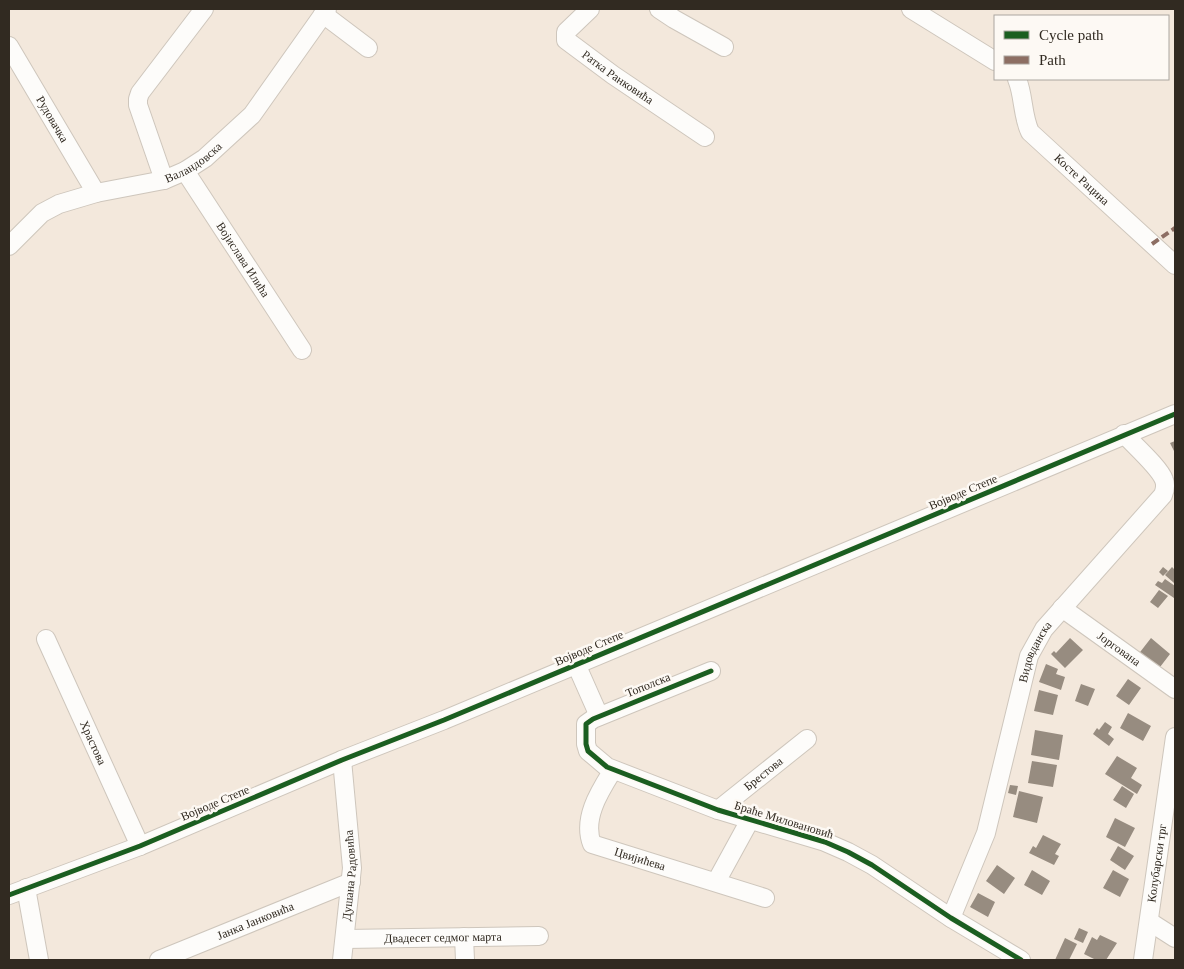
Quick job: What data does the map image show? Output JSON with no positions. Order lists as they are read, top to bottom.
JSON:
{
  "streets": {
    "street": [
      "Ратка Ранковића",
      "Рудовачка",
      "Валандовска",
      "Косте Рацина",
      "Војислава Илића",
      "Војводе Степе",
      "Јоргована",
      "Видовданска",
      "Тополска",
      "Храстова",
      "Брестова",
      "Браће Миловановић",
      "Цвијићева",
      "Колубарски трг",
      "Душана Радовића",
      "Јанка Јанковића",
      "Двадесет седмог марта"
    ]
  },
  "crossings": [
    ["Рудовачка", "Валандовска"],
    ["Валандовска", "Војислава Илића"],
    ["Војводе Степе", "Видовданска"],
    ["Војводе Степе", "Храстова"],
    ["Војводе Степе", "Душана Радовића"],
    ["Јоргована", "Видовданска"],
    ["Видовданска", "Браће Миловановић"],
    ["Тополска", "Браће Миловановић"],
    ["Брестова", "Браће Миловановић"],
    ["Браће Миловановић", "Цвијићева"],
    ["Душана Радовића", "Јанка Јанковића"],
    ["Душана Радовића", "Двадесет седмог марта"]
  ],
  "legend": ["Cycle path", "Path"]
}
